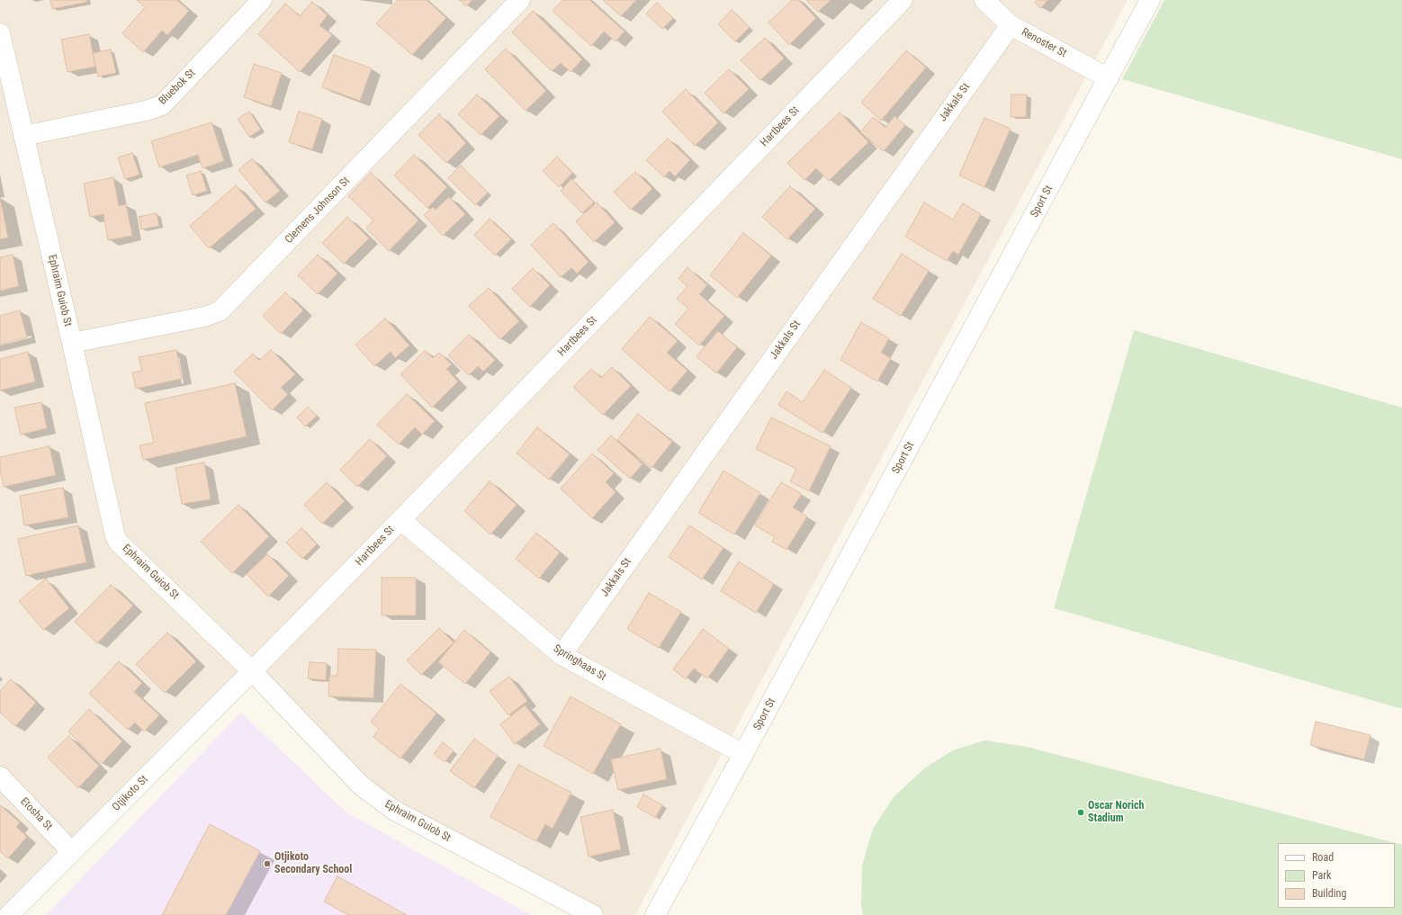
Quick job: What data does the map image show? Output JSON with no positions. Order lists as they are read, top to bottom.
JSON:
{
  "streets": {
    "street": [
      "Renoster St",
      "Bluebok St",
      "Jakkals St",
      "Hartbees St",
      "Sport St",
      "Clemens Johnson St",
      "Ephraim Guiob St",
      "Springhaas St",
      "Otjikoto St",
      "Etosha St"
    ]
  },
  "crossings": [
    ["Renoster St", "Jakkals St"],
    ["Renoster St", "Sport St"],
    ["Bluebok St", "Ephraim Guiob St"],
    ["Jakkals St", "Springhaas St"],
    ["Hartbees St", "Ephraim Guiob St"],
    ["Hartbees St", "Springhaas St"],
    ["Hartbees St", "Otjikoto St"],
    ["Sport St", "Springhaas St"],
    ["Clemens Johnson St", "Ephraim Guiob St"],
    ["Ephraim Guiob St", "Otjikoto St"],
    ["Otjikoto St", "Etosha St"]
  ],
  "places": ["Oscar Norich Stadium", "Otjikoto Secondary School"],
  "legend": ["Road", "Park", "Building"]
}
